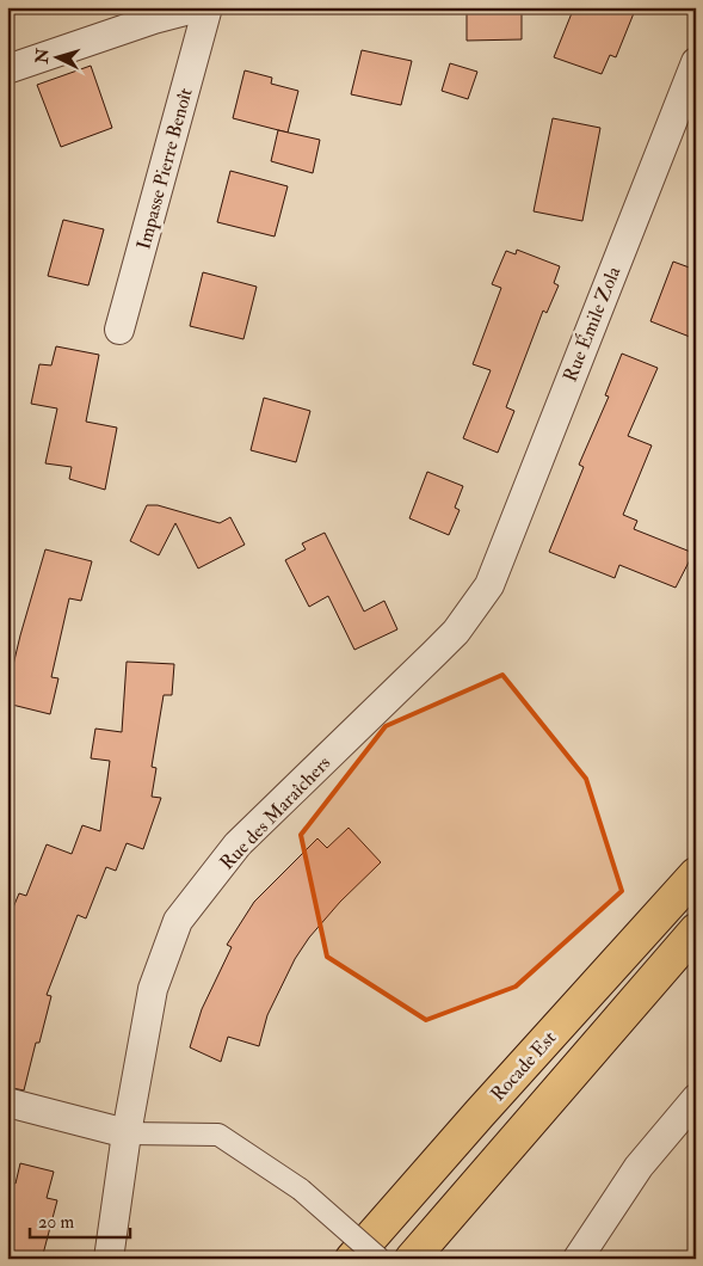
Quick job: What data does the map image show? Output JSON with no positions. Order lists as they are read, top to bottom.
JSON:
{
  "streets": {
    "highway": ["Rocade Est"],
    "street": ["Impasse Pierre Benoît", "Rue Émile Zola", "Rue des Maraîchers"]
  },
  "crossings": [
    ["Rue Émile Zola", "Rue des Maraîchers"]
  ],
  "scale_bar": "20 m",
  "north": "left"
}
